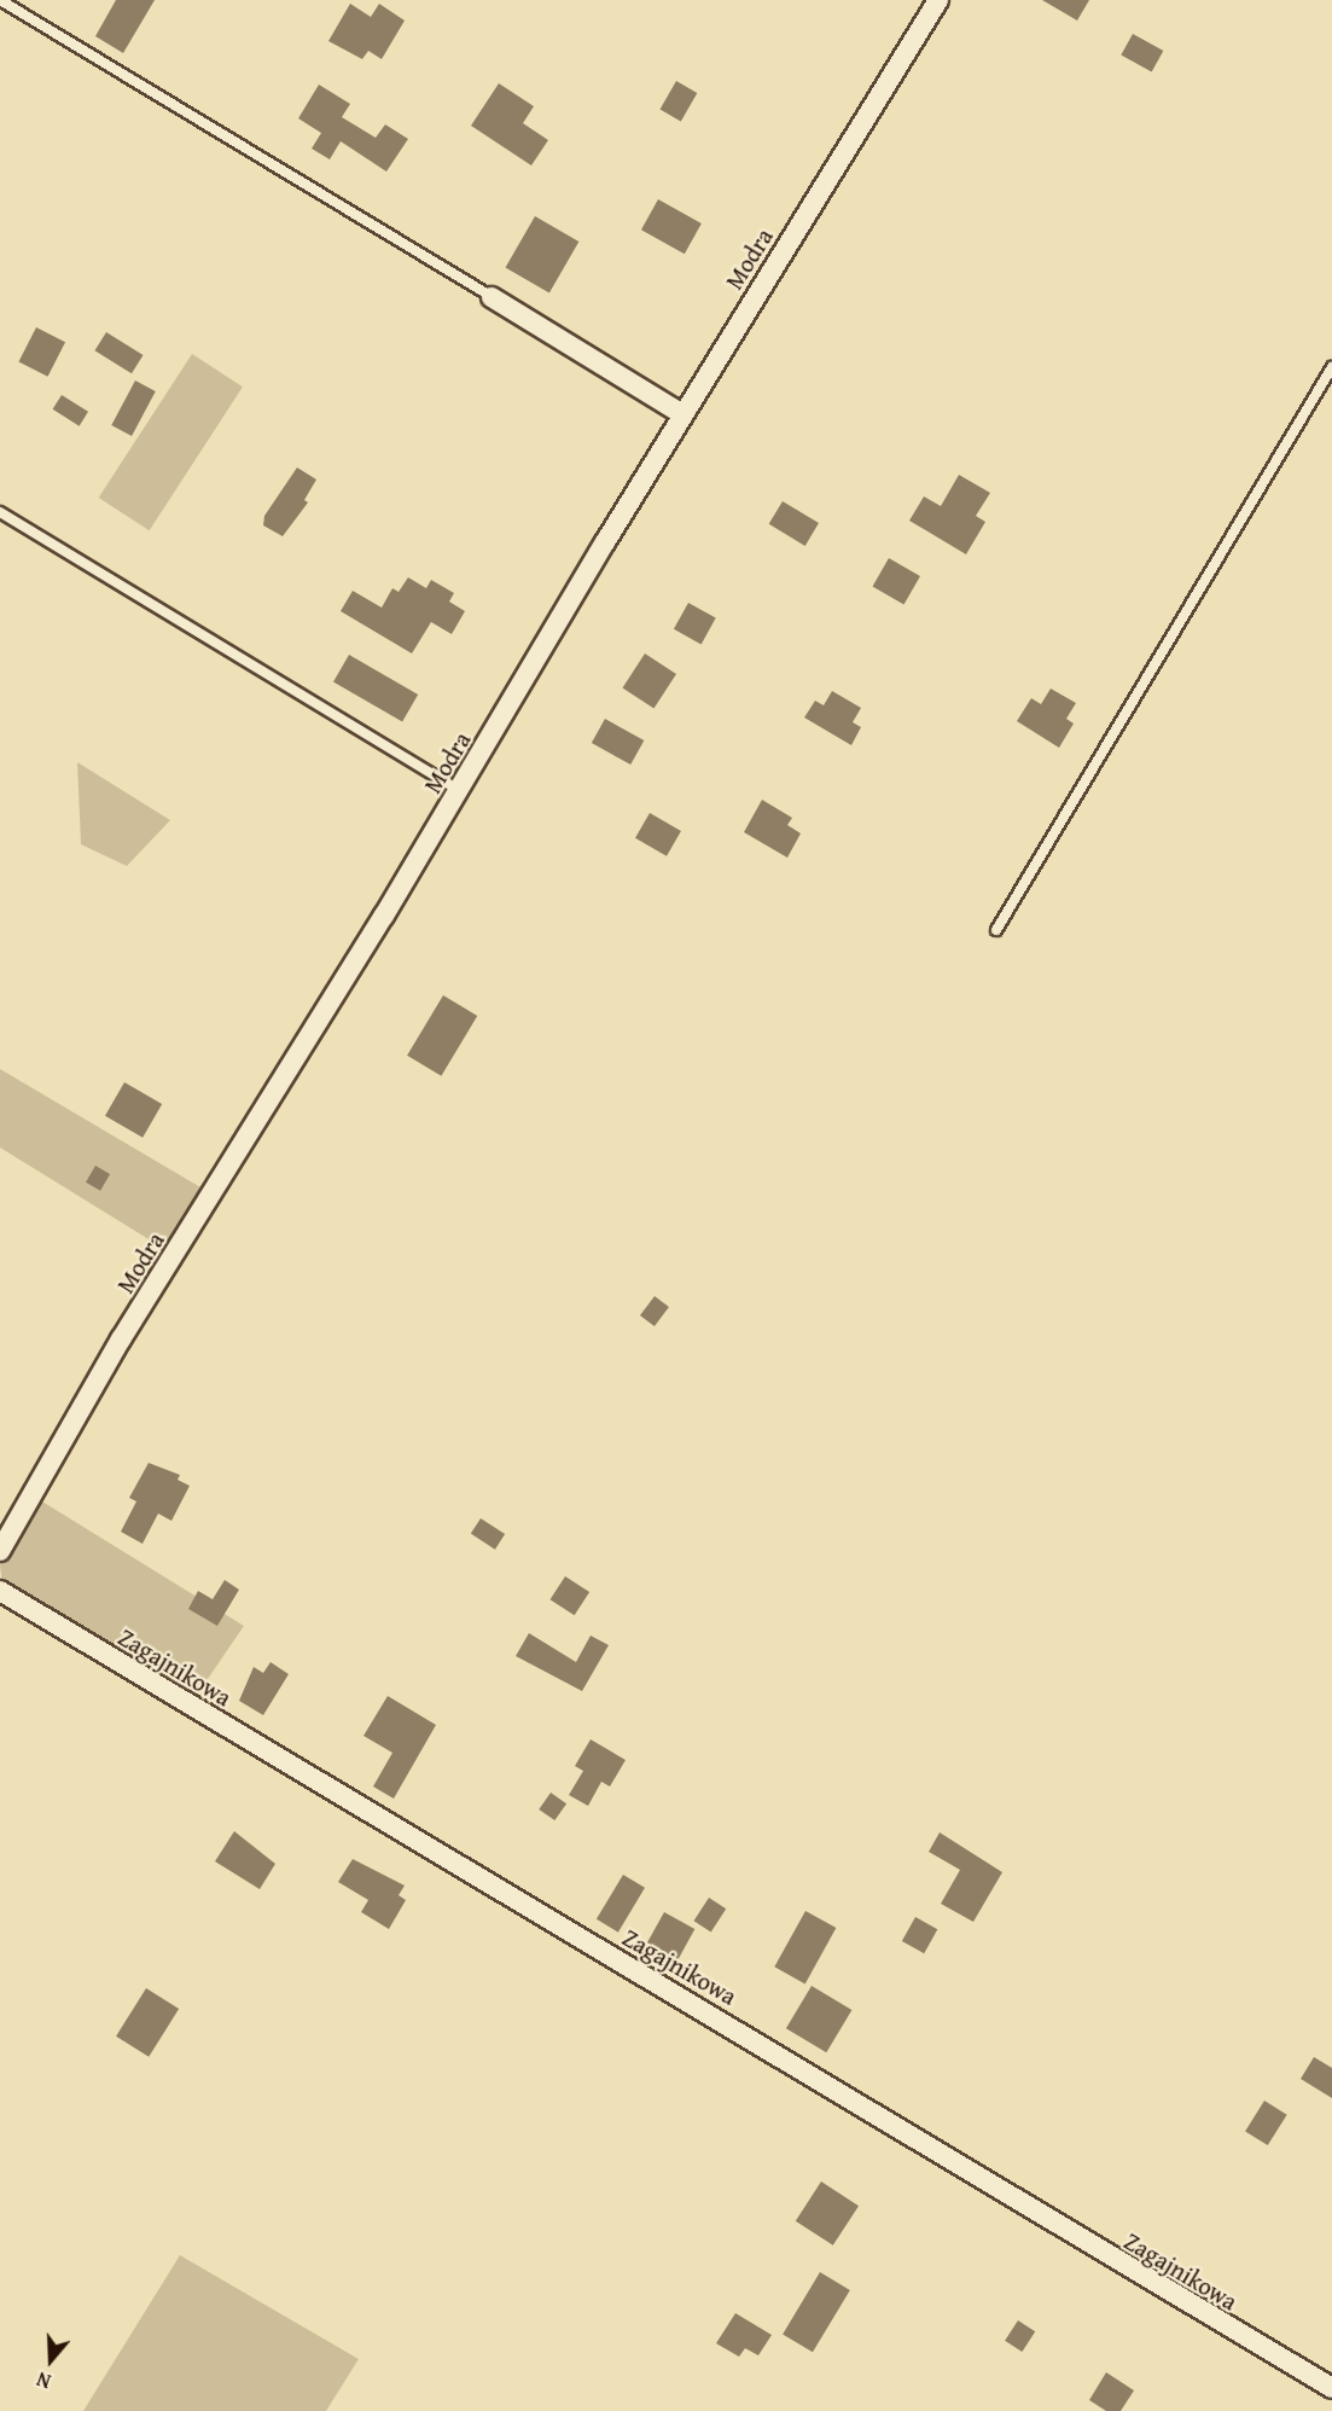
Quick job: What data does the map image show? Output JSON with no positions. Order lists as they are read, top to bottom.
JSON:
{
  "streets": {
    "street": ["Modra", "Zagajnikowa"]
  },
  "north": "bottom"
}
